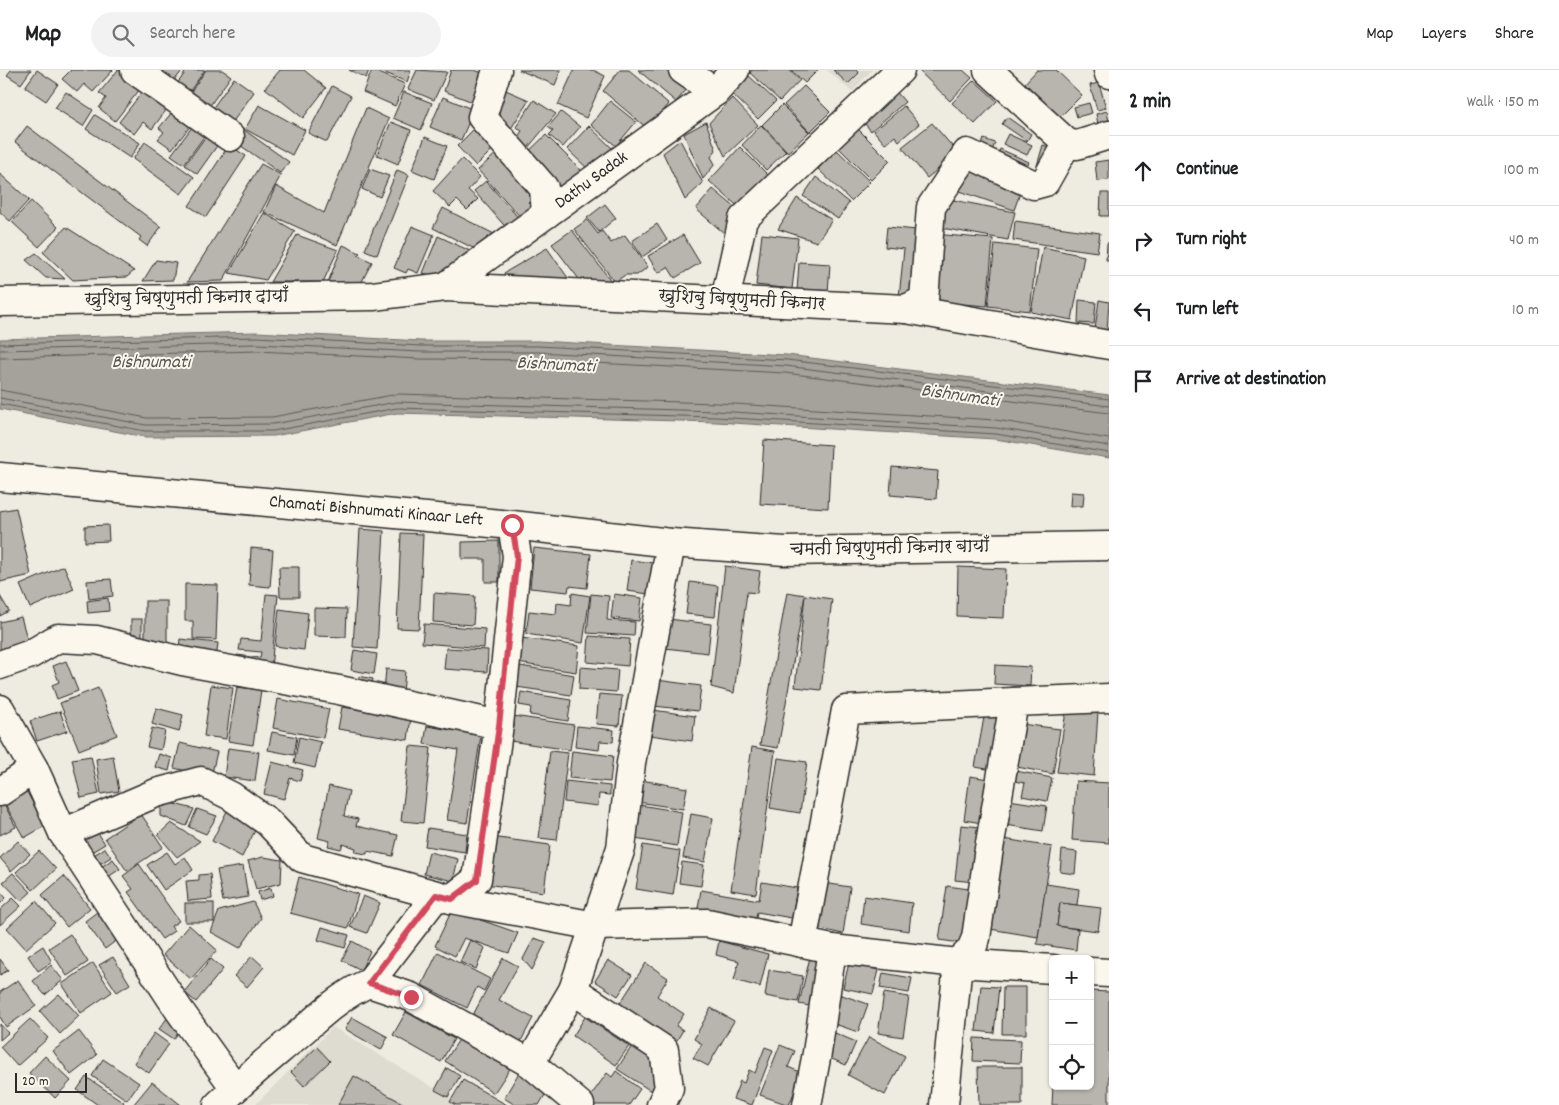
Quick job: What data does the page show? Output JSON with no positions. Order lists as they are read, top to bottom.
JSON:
{
  "streets": {
    "street": [
      "Dathu Sadak",
      "खुशिबु बिष्णुमती किनार दायाँ",
      "खुशिबु बिष्णुमती किनार",
      "Chamati Bishnumati Kinaar Left",
      "चमती बिष्णुमती किनार बायाँ"
    ]
  },
  "crossings": [
    ["Dathu Sadak", "खुशिबु बिष्णुमती किनार"],
    ["खुशिबु बिष्णुमती किनार दायाँ", "खुशिबु बिष्णुमती किनार"],
    ["Chamati Bishnumati Kinaar Left", "चमती बिष्णुमती किनार बायाँ"]
  ],
  "water": ["Bishnumati"],
  "scale_bar": "20 m",
  "page": {
    "header": "Map",
    "search": "Search here",
    "nav": ["Map", "Layers", "Share"],
    "heading": ["2 min", "Walk · 150 m"],
    "list": [
      ["Continue", "100 m"],
      ["Turn right", "40 m"],
      ["Turn left", "10 m"],
      "Arrive at destination"
    ],
    "map_buttons": ["+", "−"],
    "scale": "20 m"
  }
}
